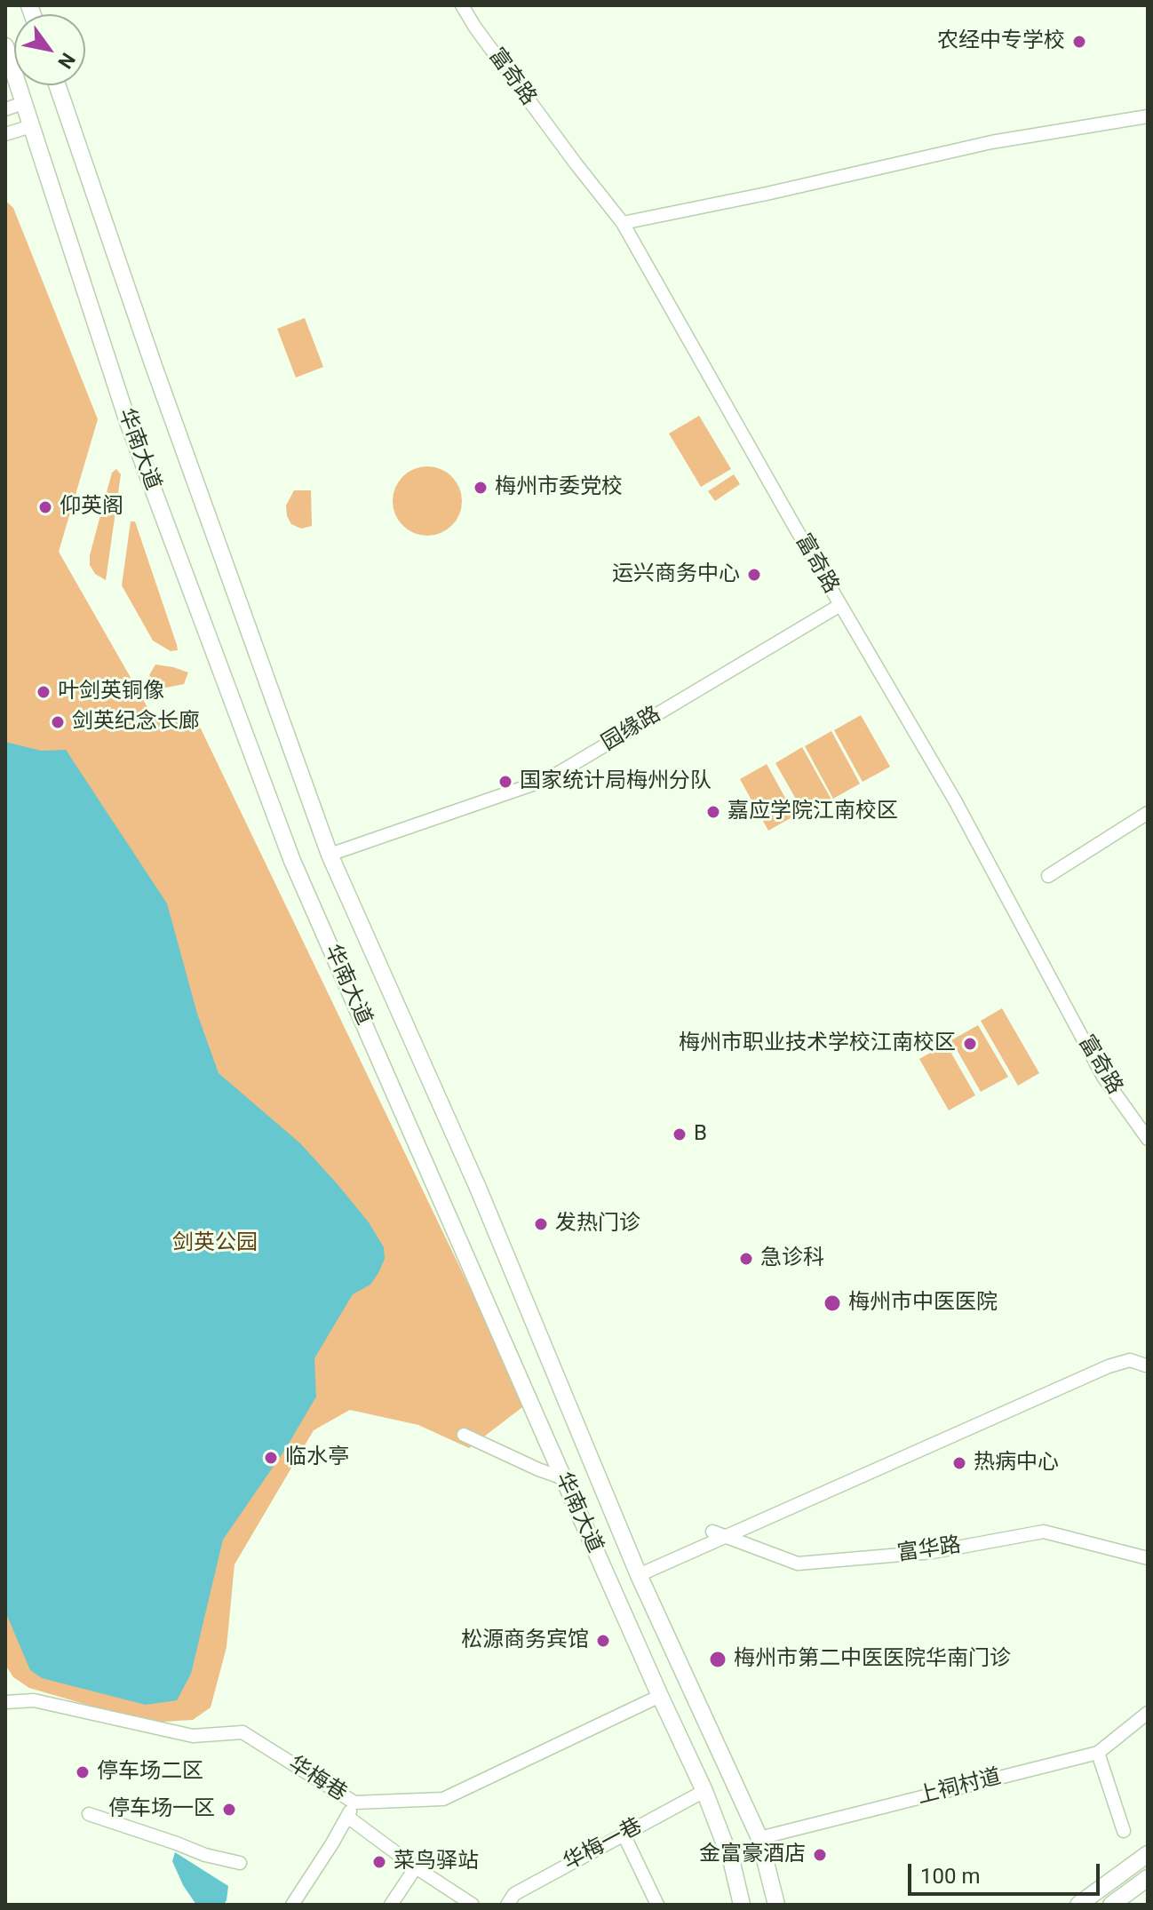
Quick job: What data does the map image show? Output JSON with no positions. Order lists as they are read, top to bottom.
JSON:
{
  "streets": {
    "main road": ["华南大道"],
    "street": [
      "富奇路",
      "园缘路",
      "富华路",
      "华梅巷",
      "上祠村道",
      "华梅一巷"
    ]
  },
  "crossings": [
    ["富奇路", "园缘路"],
    ["华南大道", "园缘路"],
    ["华南大道", "华梅巷"],
    ["华南大道", "上祠村道"],
    ["华南大道", "华梅一巷"]
  ],
  "parks": ["剑英公园"],
  "places": [
    "农经中专学校",
    "梅州市委党校",
    "仰英阁",
    "运兴商务中心",
    "叶剑英铜像",
    "剑英纪念长廊",
    "国家统计局梅州分队",
    "嘉应学院江南校区",
    "梅州市职业技术学校江南校区",
    "B",
    "发热门诊",
    "急诊科",
    "梅州市中医医院",
    "临水亭",
    "热病中心",
    "松源商务宾馆",
    "梅州市第二中医医院华南门诊",
    "停车场二区",
    "停车场一区",
    "金富豪酒店",
    "菜鸟驿站"
  ],
  "scale_bar": "100 m",
  "north": "bottom right"
}
